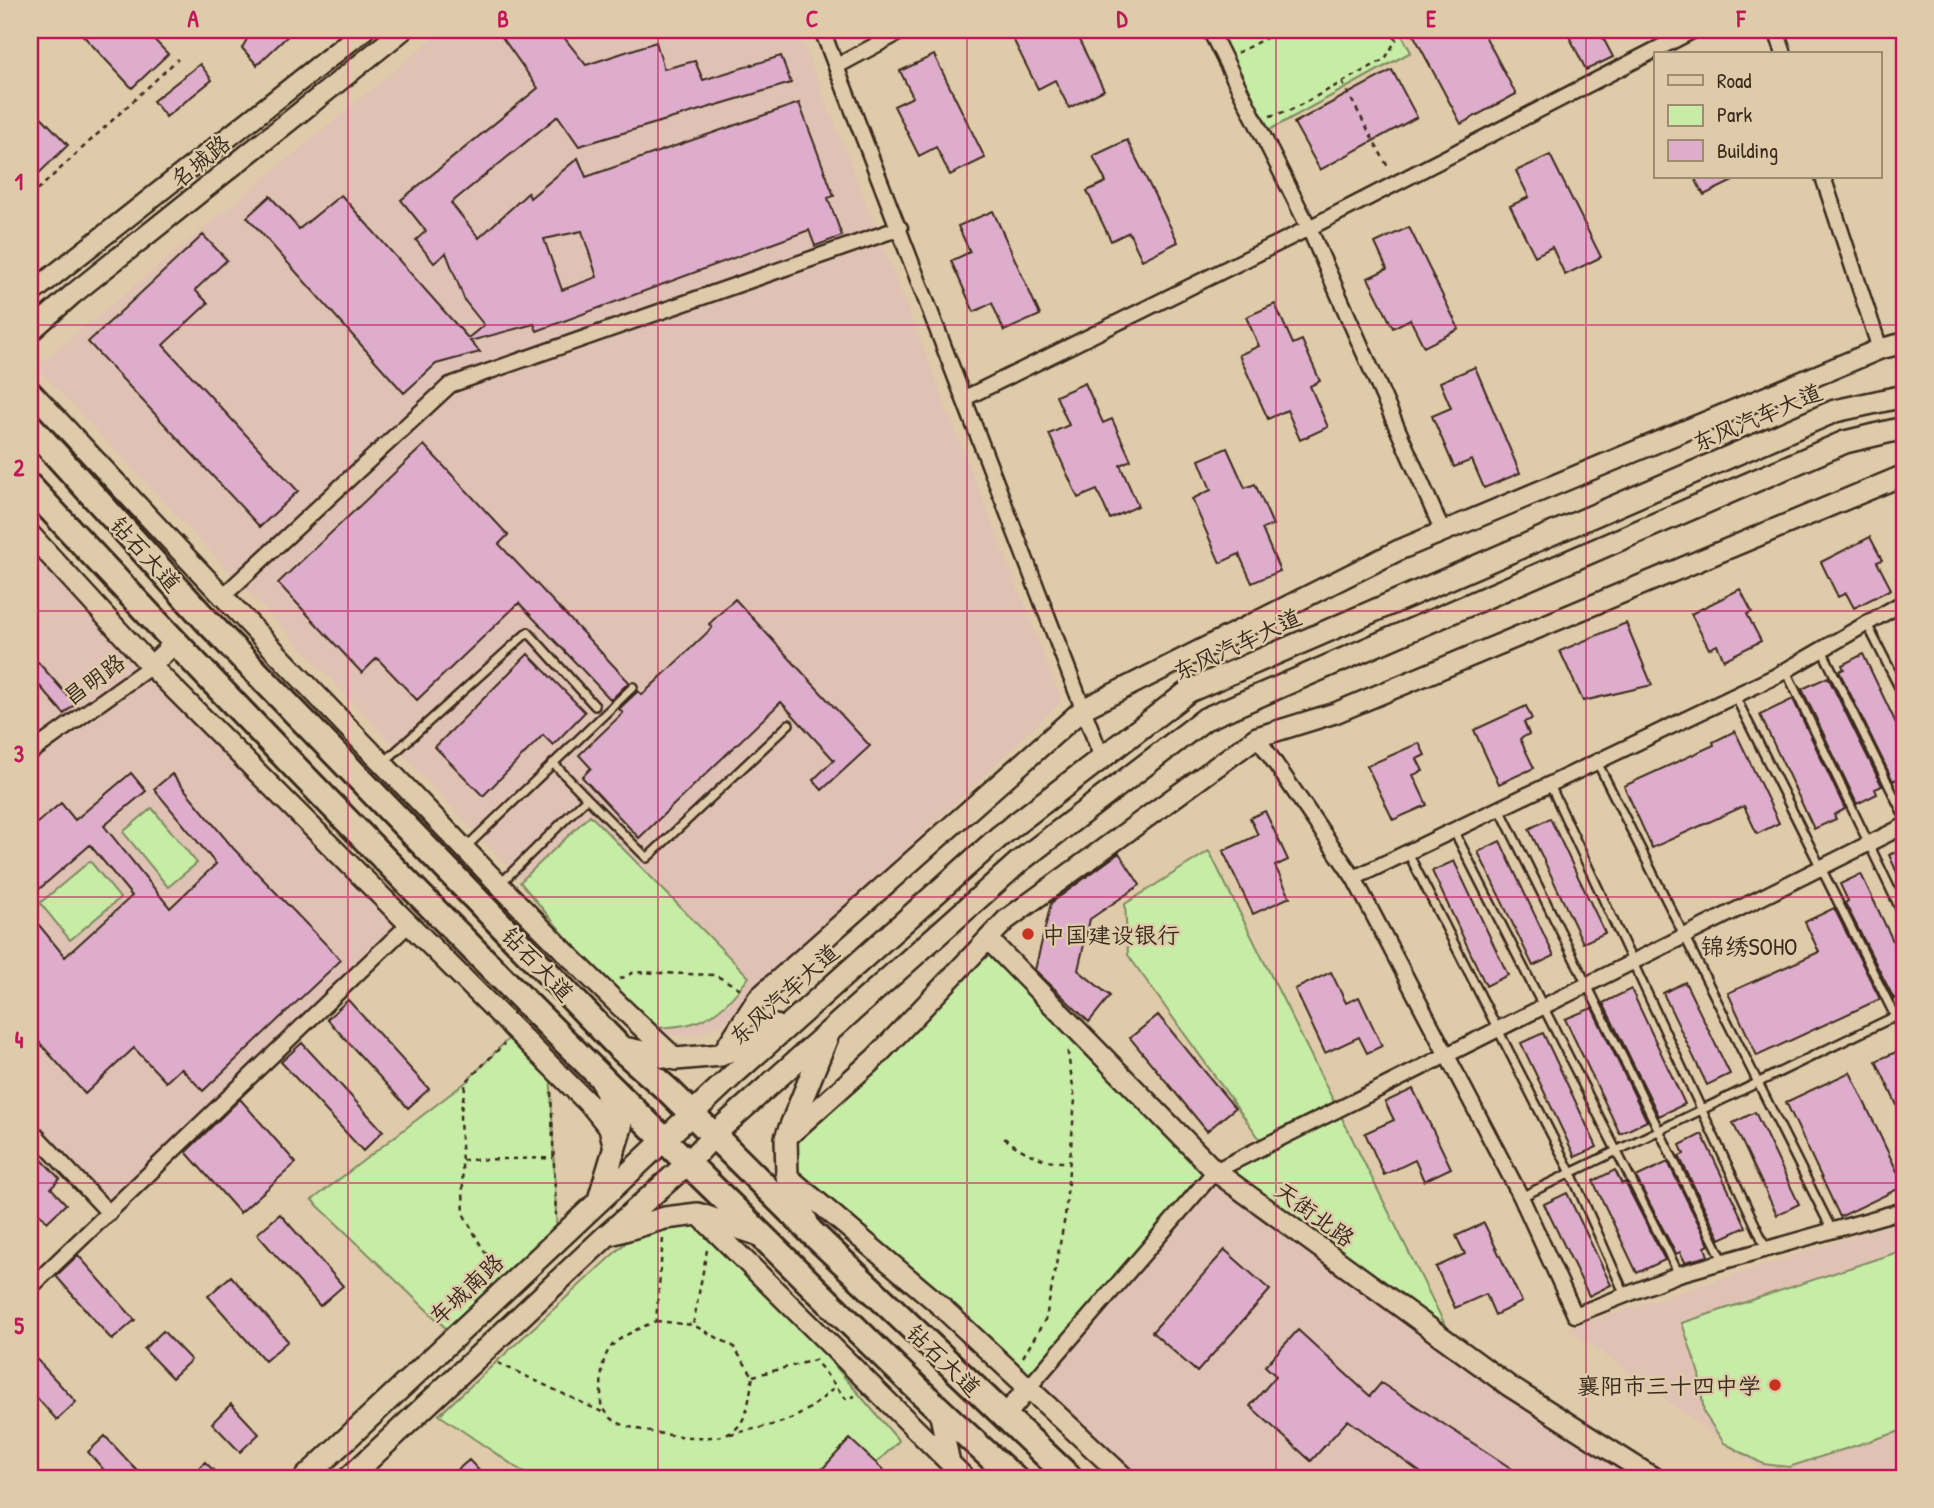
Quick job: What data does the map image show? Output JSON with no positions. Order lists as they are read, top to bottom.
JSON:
{
  "streets": {
    "highway": ["钻石大道"],
    "main road": ["东风汽车大道", "车城南路"],
    "street": ["名城路", "昌明路", "天街北路"]
  },
  "crossings": [
    ["东风汽车大道", "钻石大道"],
    ["东风汽车大道", "车城南路"],
    ["钻石大道", "车城南路"]
  ],
  "districts": ["锦绣SOHO"],
  "places": ["中国建设银行", "襄阳市三十四中学"],
  "legend": ["Road", "Park", "Building"],
  "grid": {
    "columns": [
      "A",
      "B",
      "C",
      "D",
      "E",
      "F"
    ],
    "rows": [
      "1",
      "2",
      "3",
      "4",
      "5"
    ]
  }
}
